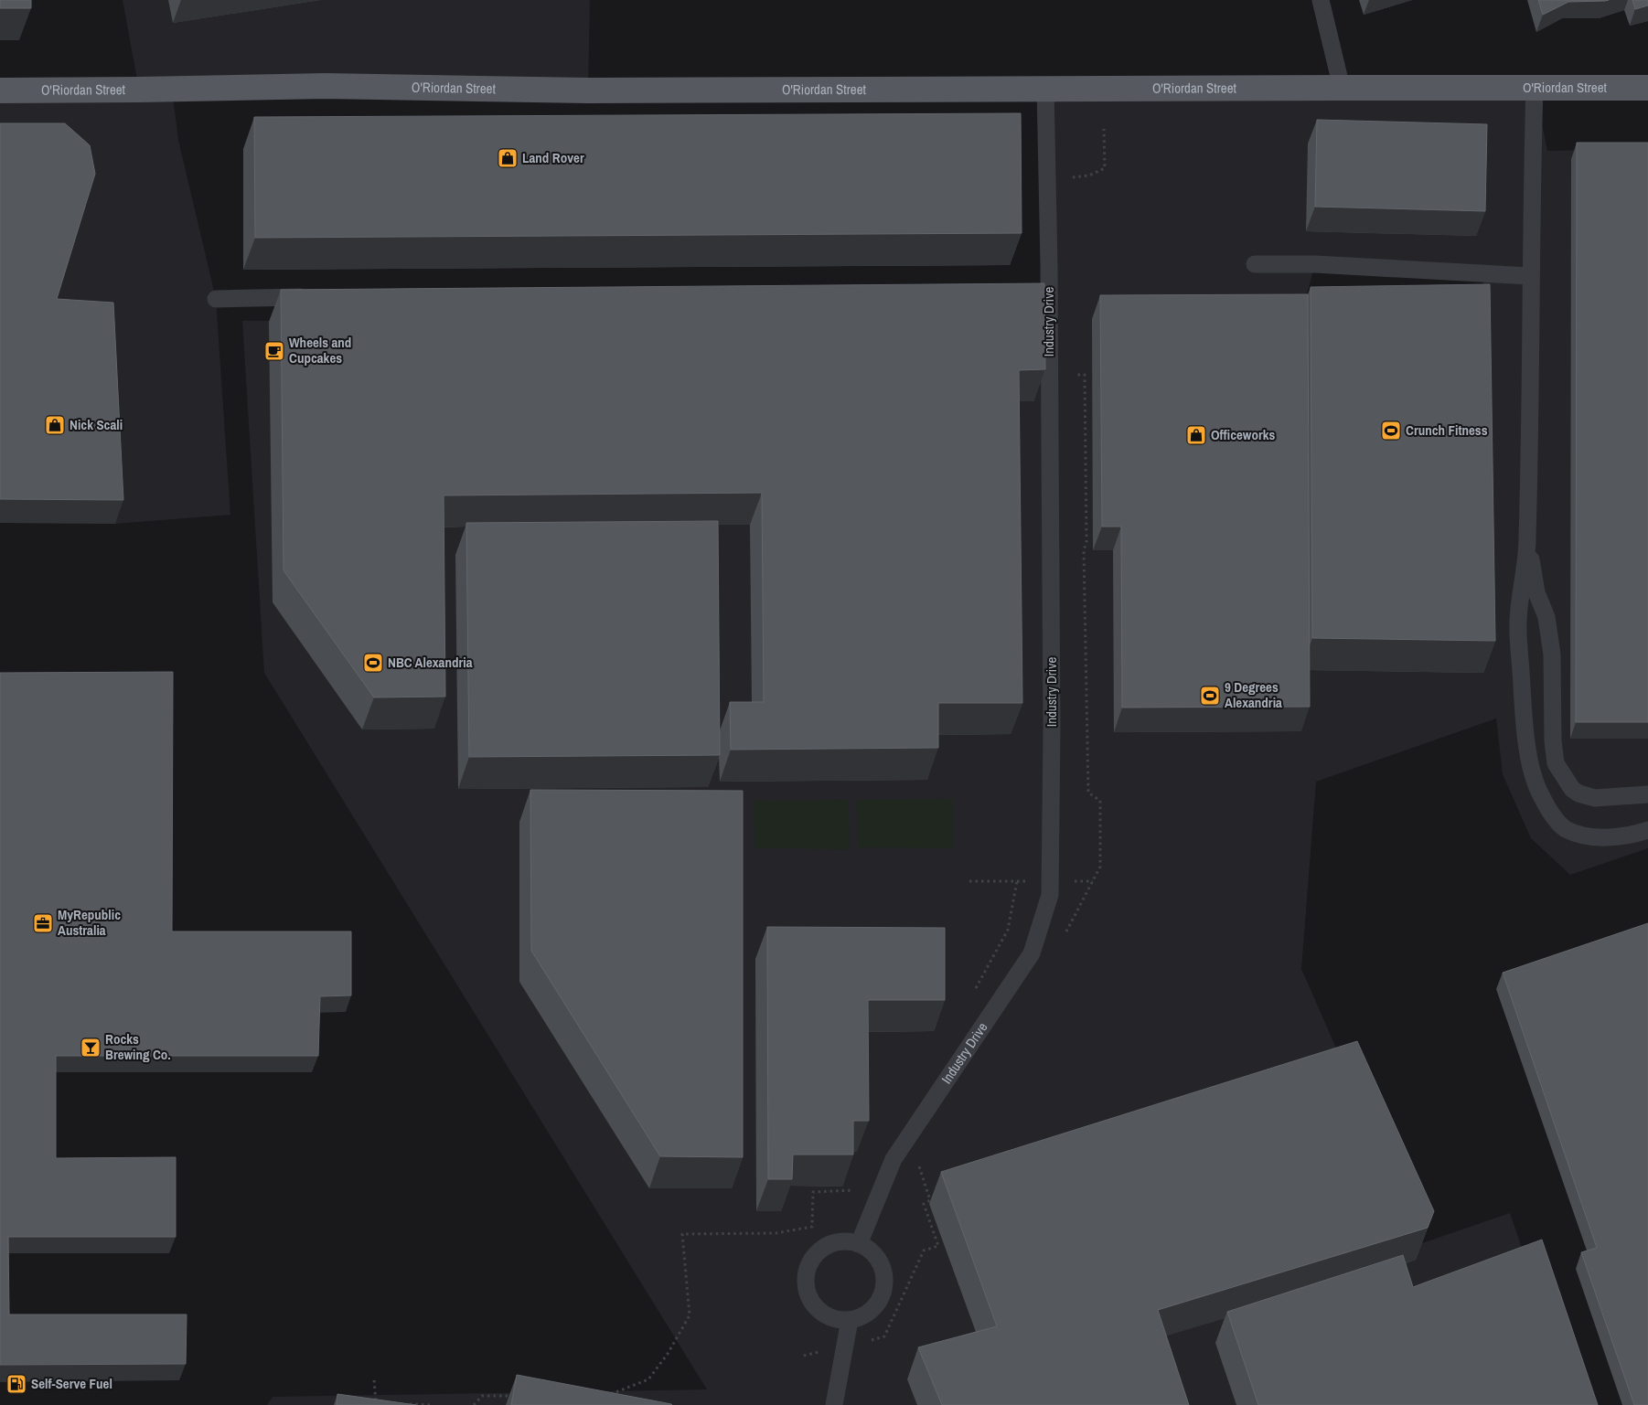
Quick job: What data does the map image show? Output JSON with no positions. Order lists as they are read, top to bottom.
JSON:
{
  "streets": {
    "main road": ["O'Riordan Street"],
    "lane": ["Industry Drive"]
  },
  "crossings": [
    ["O'Riordan Street", "Industry Drive"]
  ],
  "places": {
    "shop": ["Land Rover", "Nick Scali", "Officeworks"],
    "cafe": ["Wheels and Cupcakes"],
    "sports": ["Crunch Fitness", "NBC Alexandria", "9 Degrees Alexandria"],
    "office": ["MyRepublic Australia"],
    "bar": ["Rocks Brewing Co."],
    "fuel station": ["Self-Serve Fuel"]
  }
}
